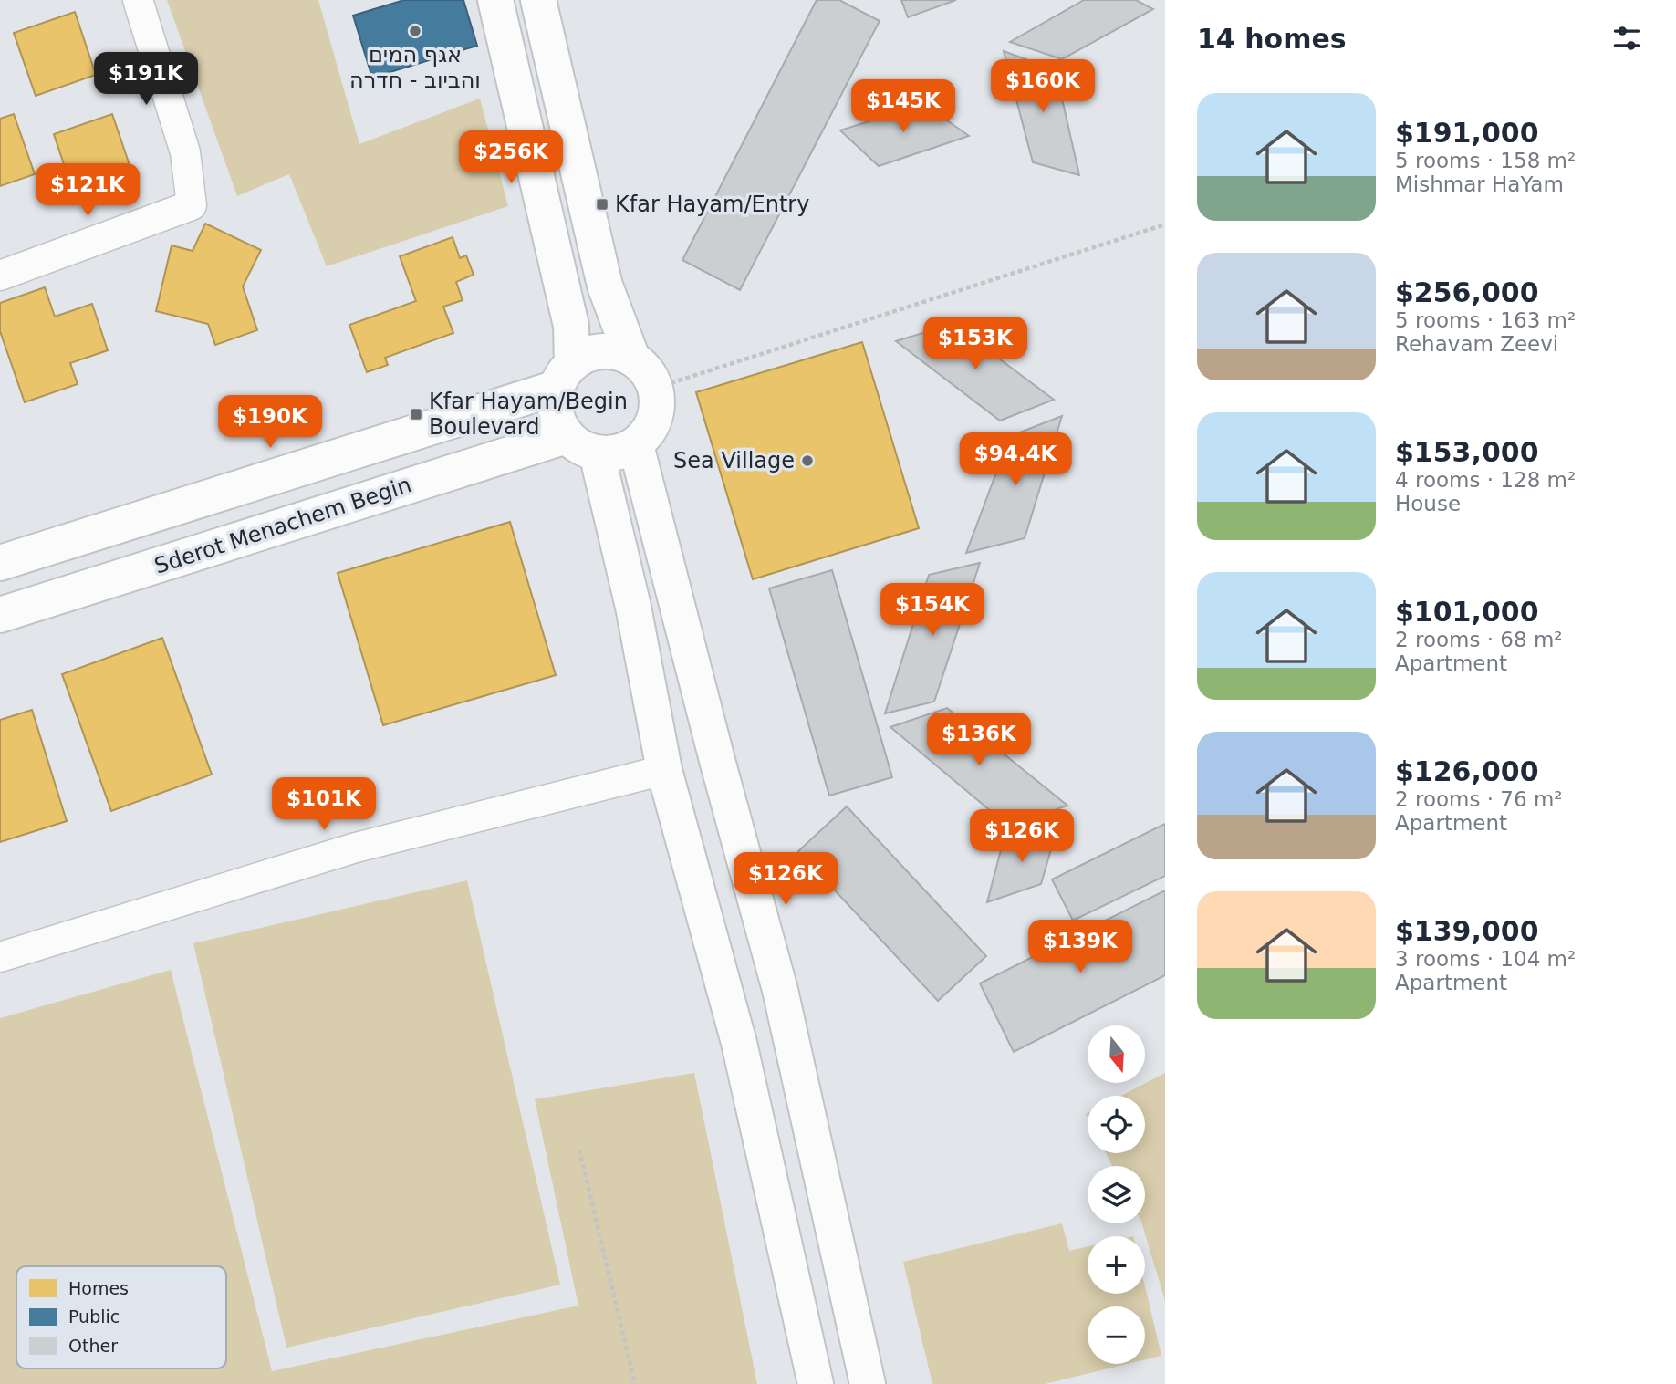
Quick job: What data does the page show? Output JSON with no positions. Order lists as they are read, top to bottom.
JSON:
{
  "streets": {
    "street": ["Sderot Menachem Begin"]
  },
  "places": {
    "other": ["אגף המים והביוב - חדרה", "Sea Village"],
    "transit": ["Kfar Hayam/Entry", "Kfar Hayam/Begin Boulevard"]
  },
  "legend": ["Homes", "Public", "Other"],
  "north": "bottom",
  "page": {
    "heading": "14 homes",
    "price": [
      "$191K",
      "$160K",
      "$145K",
      "$256K",
      "$121K",
      "$153K",
      "$190K",
      "$94.4K",
      "$154K",
      "$136K",
      "$101K",
      "$126K",
      "$126K",
      "$139K"
    ],
    "list": [
      {
        "name": "$191,000",
        "note": "5 rooms · 158 m² · Mishmar HaYam"
      },
      {
        "name": "$256,000",
        "note": "5 rooms · 163 m² · Rehavam Zeevi"
      },
      {
        "name": "$153,000",
        "note": "4 rooms · 128 m² · House"
      },
      {
        "name": "$101,000",
        "note": "2 rooms · 68 m² · Apartment"
      },
      {
        "name": "$126,000",
        "note": "2 rooms · 76 m² · Apartment"
      },
      {
        "name": "$139,000",
        "note": "3 rooms · 104 m² · Apartment"
      }
    ],
    "map_buttons": ["+", "−"]
  }
}
